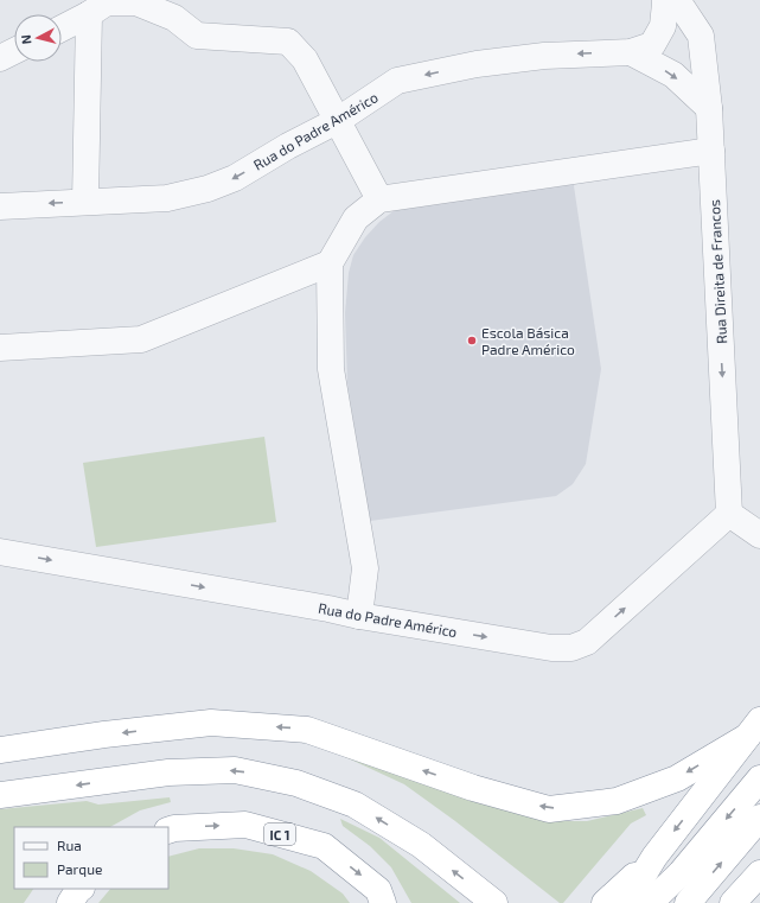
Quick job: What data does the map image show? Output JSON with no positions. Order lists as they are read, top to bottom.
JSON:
{
  "streets": {
    "highway": ["IC 1"],
    "street": ["Rua do Padre Américo", "Rua Direita de Francos"]
  },
  "crossings": [
    ["Rua do Padre Américo", "Rua Direita de Francos"]
  ],
  "one_way": ["Rua Direita de Francos"],
  "places": ["Escola Básica Padre Américo"],
  "legend": ["Rua", "Parque"],
  "north": "left"
}
